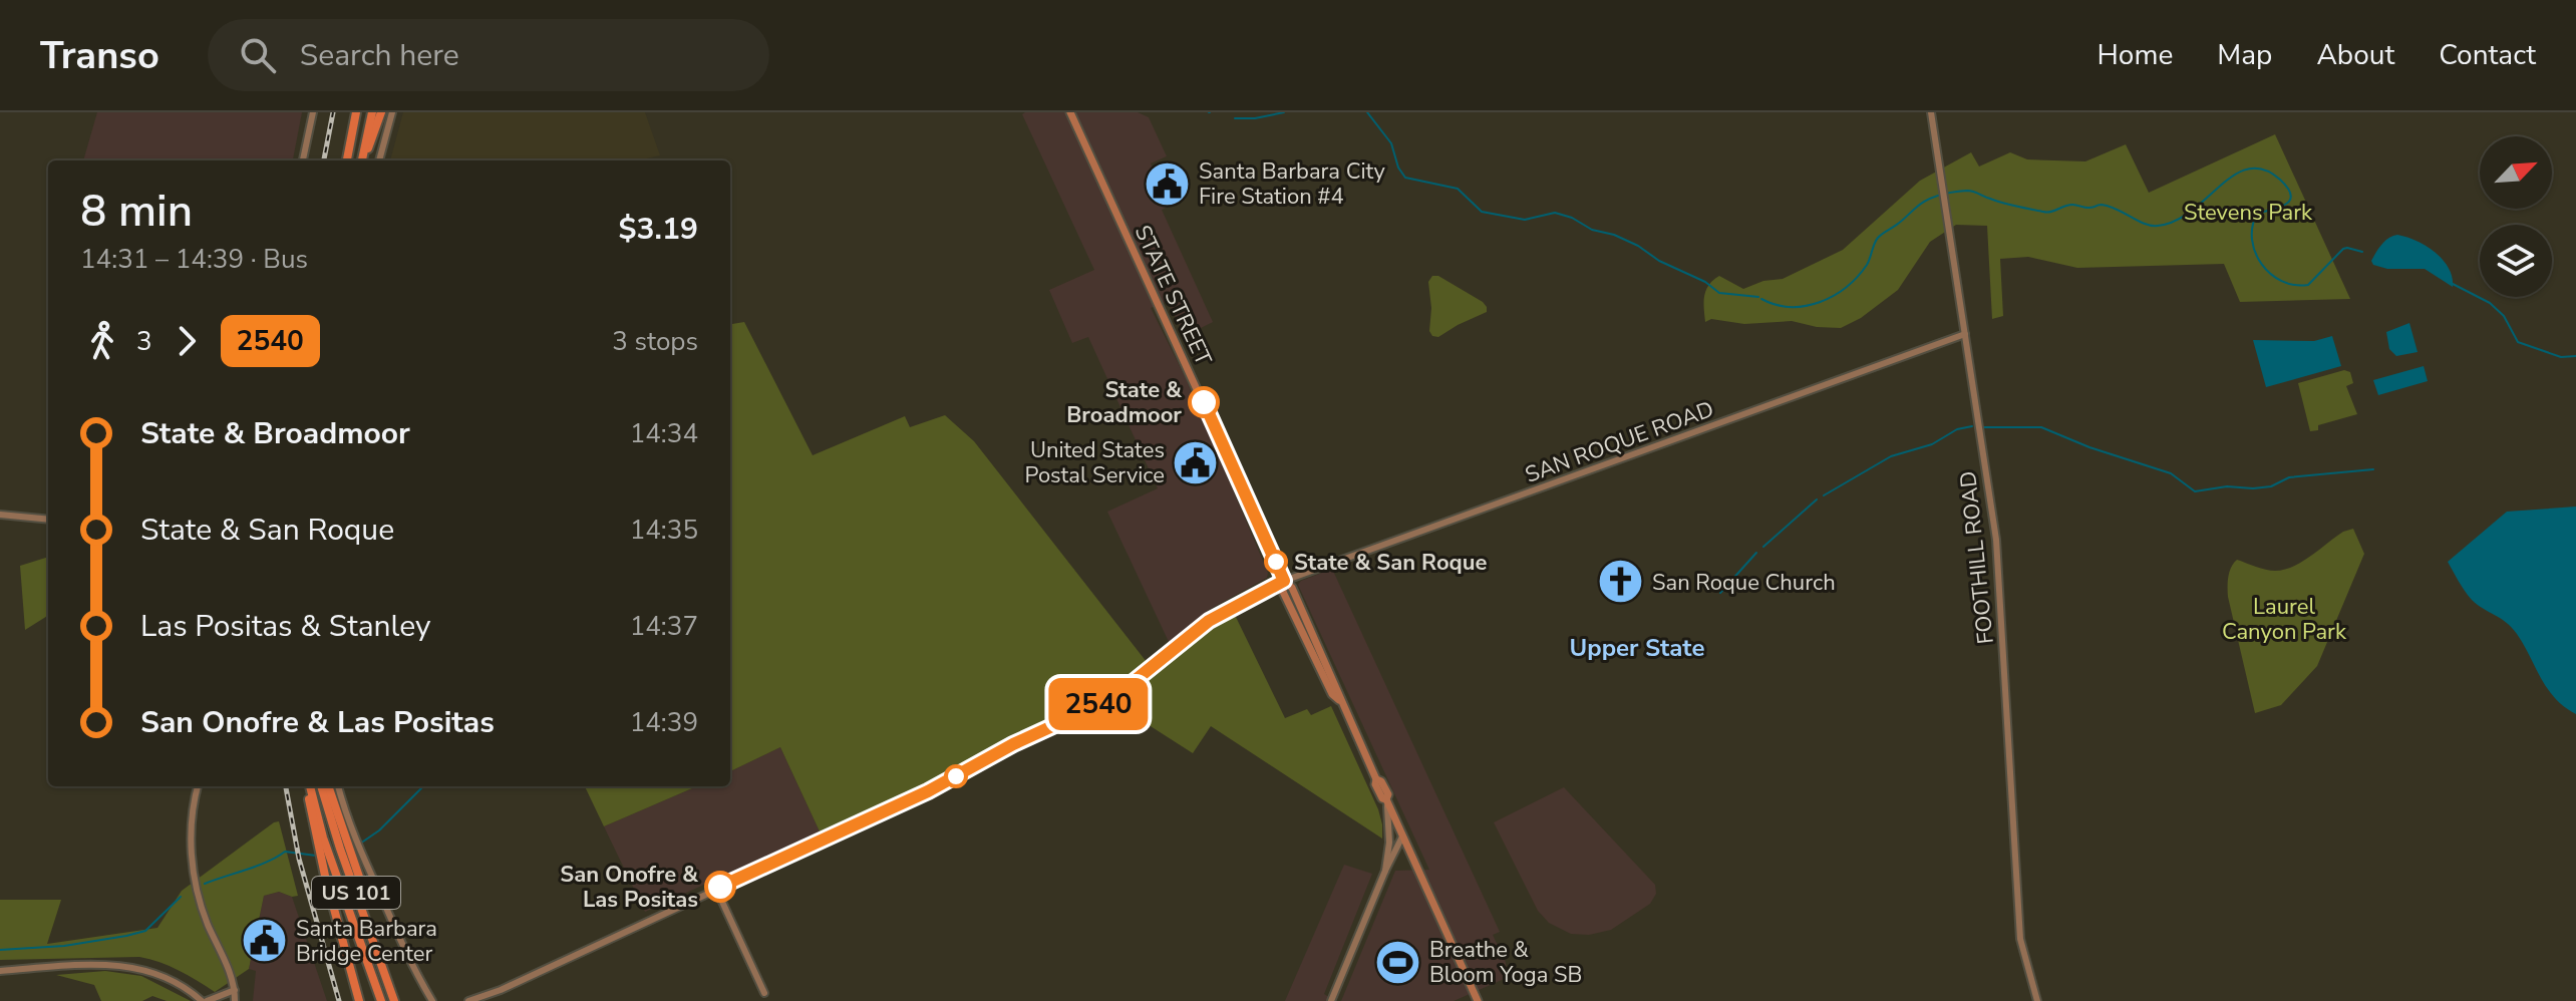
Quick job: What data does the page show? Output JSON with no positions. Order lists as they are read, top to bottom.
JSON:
{
  "streets": {
    "highway": ["US 101"],
    "main road": ["STATE STREET", "SAN ROQUE ROAD", "FOOTHILL ROAD"]
  },
  "crossings": [
    ["STATE STREET", "SAN ROQUE ROAD"],
    ["SAN ROQUE ROAD", "FOOTHILL ROAD"]
  ],
  "districts": ["Upper State"],
  "parks": ["Stevens Park", "Laurel Canyon Park"],
  "places": {
    "public building": ["Santa Barbara City Fire Station #4", "United States Postal Service", "Santa Barbara Bridge Center"],
    "other": ["State & Broadmoor", "State & San Roque", "San Onofre & Las Positas"],
    "church": ["San Roque Church"],
    "sports": ["Breathe & Bloom Yoga SB"]
  },
  "lines": ["bus line 2540"],
  "north": "top right",
  "page": {
    "header": "Transo",
    "search": "Search here",
    "nav": [
      "Home",
      "Map",
      "About",
      "Contact"
    ],
    "on_map": "2540",
    "heading": ["8 min", "14:31 – 14:39 · Bus", "$3.19"],
    "legs": ["3", "2540", "3 stops"],
    "list": [
      {
        "name": "State & Broadmoor",
        "value": "14:34"
      },
      {
        "name": "State & San Roque",
        "value": "14:35"
      },
      {
        "name": "Las Positas & Stanley",
        "value": "14:37"
      },
      {
        "name": "San Onofre & Las Positas",
        "value": "14:39"
      }
    ]
  }
}
